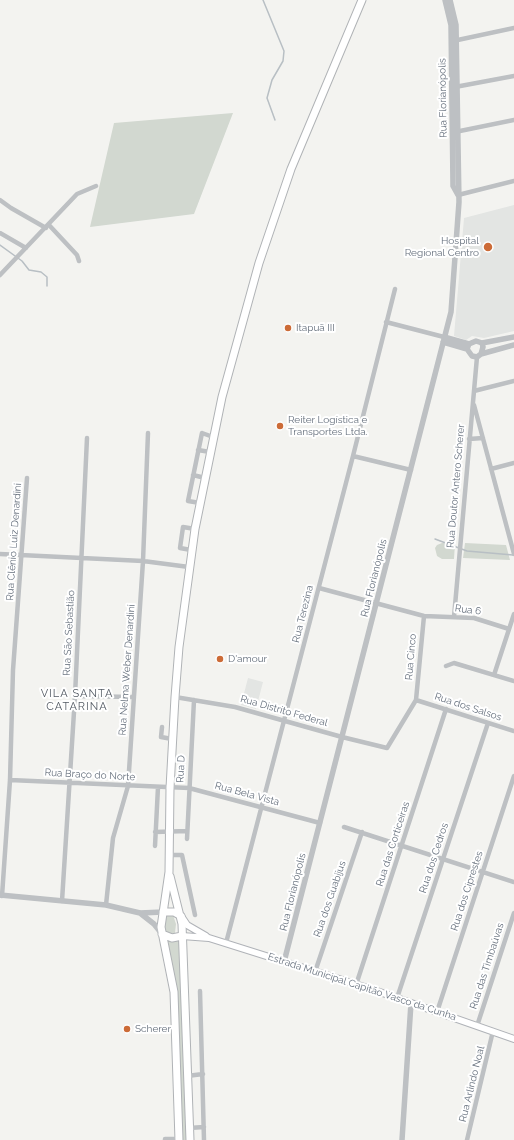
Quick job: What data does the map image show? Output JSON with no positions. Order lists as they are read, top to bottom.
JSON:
{
  "streets": {
    "main road": ["Estrada Municipal Capitão Vasco da Cunha"],
    "street": [
      "Rua Florianópolis",
      "Rua Doutor Antero Scherer",
      "Rua Clênio Luiz Denardini",
      "Rua 6",
      "Rua Terezina",
      "Rua São Sebastião",
      "Rua Cinco",
      "Rua Nelma Weber Denardini",
      "Rua dos Salsos",
      "Rua Distrito Federal",
      "Rua D",
      "Rua Braço do Norte",
      "Rua Bela Vista",
      "Rua das Corticeiras",
      "Rua dos Cedros",
      "Rua dos Ciprestes",
      "Rua dos Guabijus",
      "Rua das Timbaúvas",
      "Rua Arlindo Noal"
    ]
  },
  "crossings": [
    ["Rua Florianópolis", "Rua 6"],
    ["Rua Florianópolis", "Rua Distrito Federal"],
    ["Rua Florianópolis", "Rua Bela Vista"],
    ["Rua Florianópolis", "Estrada Municipal Capitão Vasco da Cunha"],
    ["Rua Doutor Antero Scherer", "Rua 6"],
    ["Rua Clênio Luiz Denardini", "Rua Braço do Norte"],
    ["Rua 6", "Rua Terezina"],
    ["Rua 6", "Rua Cinco"],
    ["Rua Terezina", "Rua Distrito Federal"],
    ["Rua Terezina", "Rua Bela Vista"],
    ["Rua Terezina", "Estrada Municipal Capitão Vasco da Cunha"],
    ["Rua São Sebastião", "Rua Braço do Norte"],
    ["Rua Cinco", "Rua dos Salsos"],
    ["Rua Cinco", "Rua Distrito Federal"],
    ["Rua Nelma Weber Denardini", "Rua Braço do Norte"],
    ["Rua dos Salsos", "Rua Distrito Federal"],
    ["Rua dos Salsos", "Rua das Corticeiras"],
    ["Rua dos Salsos", "Rua dos Cedros"],
    ["Rua Distrito Federal", "Rua D"],
    ["Rua D", "Rua Bela Vista"],
    ["Rua Braço do Norte", "Rua Bela Vista"],
    ["Rua das Corticeiras", "Estrada Municipal Capitão Vasco da Cunha"],
    ["Rua dos Cedros", "Estrada Municipal Capitão Vasco da Cunha"],
    ["Rua dos Ciprestes", "Estrada Municipal Capitão Vasco da Cunha"],
    ["Rua dos Guabijus", "Estrada Municipal Capitão Vasco da Cunha"],
    ["Rua das Timbaúvas", "Estrada Municipal Capitão Vasco da Cunha"],
    ["Estrada Municipal Capitão Vasco da Cunha", "Rua Arlindo Noal"]
  ],
  "districts": ["VILA SANTA CATARINA"],
  "places": [
    "Hospital Regional Centro",
    "Itapuã III",
    "Reiter Logística e Transportes Ltda.",
    "D'amour",
    "Scherer"
  ]
}
